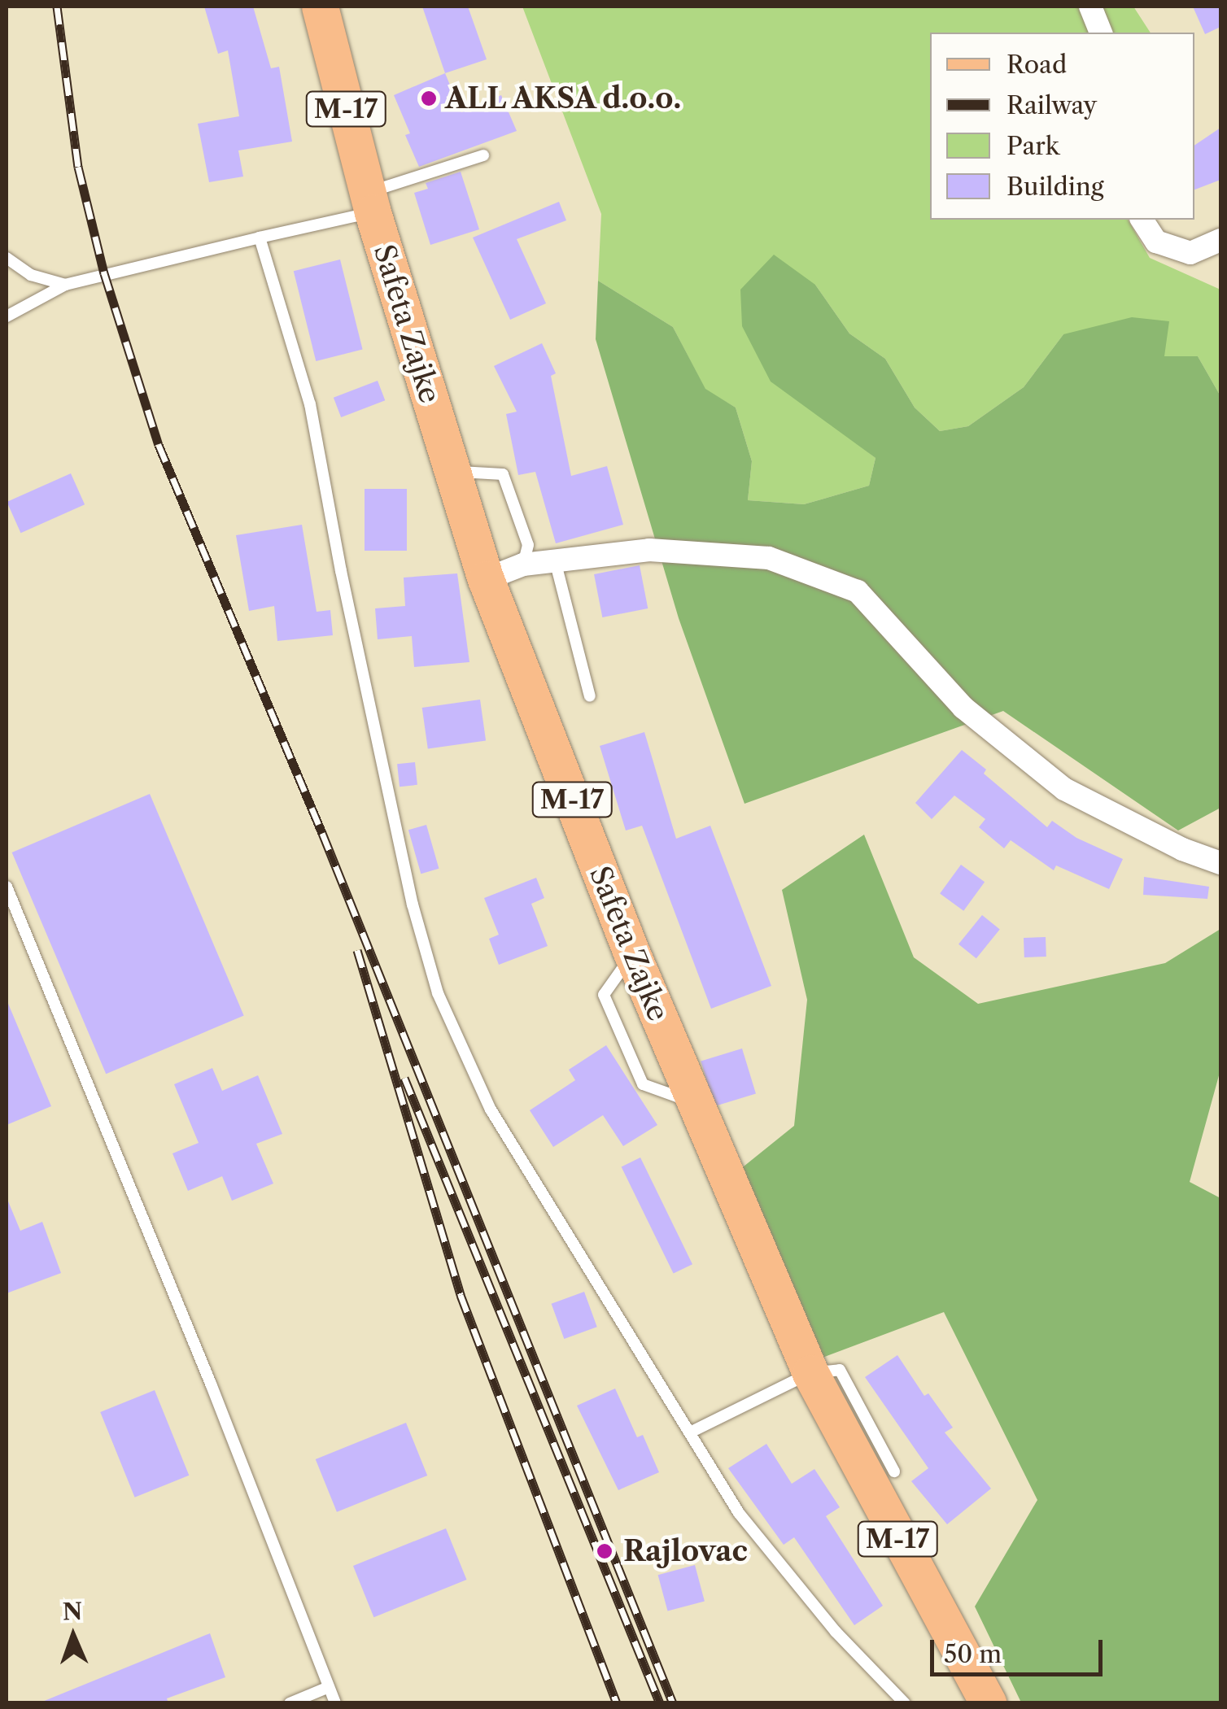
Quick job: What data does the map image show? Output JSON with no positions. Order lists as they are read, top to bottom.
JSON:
{
  "streets": {
    "main road": ["M-17", "Safeta Zajke"]
  },
  "places": ["ALL AKSA d.o.o.", "Rajlovac"],
  "legend": [
    "Road",
    "Railway",
    "Park",
    "Building"
  ],
  "scale_bar": "50 m",
  "north": "top"
}
